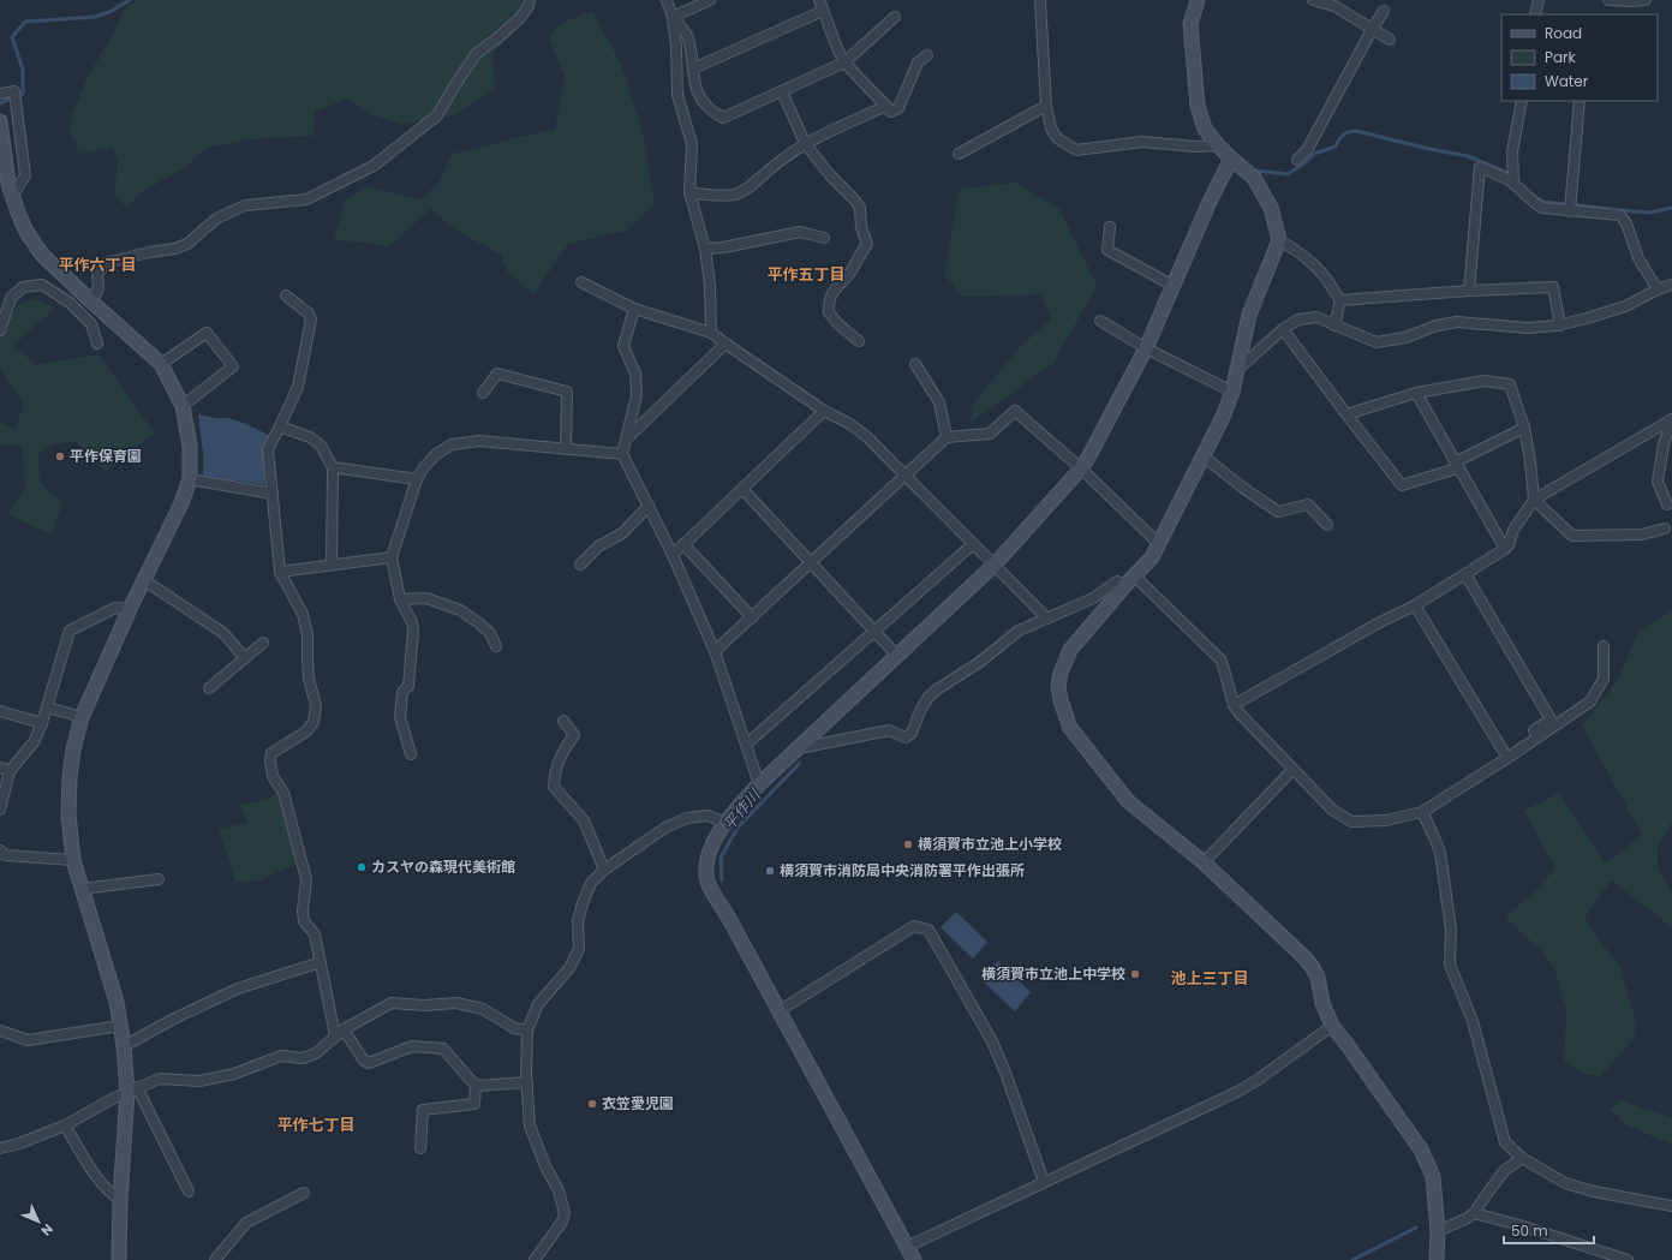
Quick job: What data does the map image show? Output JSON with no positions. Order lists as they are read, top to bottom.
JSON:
{
  "districts": [
    "平作六丁目",
    "平作五丁目",
    "池上三丁目",
    "平作七丁目"
  ],
  "water": ["平作川"],
  "places": [
    "平作保育園",
    "横須賀市立池上小学校",
    "カスヤの森現代美術館",
    "横須賀市消防局中央消防署平作出張所",
    "横須賀市立池上中学校",
    "衣笠愛児園"
  ],
  "legend": ["Road", "Park", "Water"],
  "scale_bar": "50 m",
  "north": "bottom right"
}
